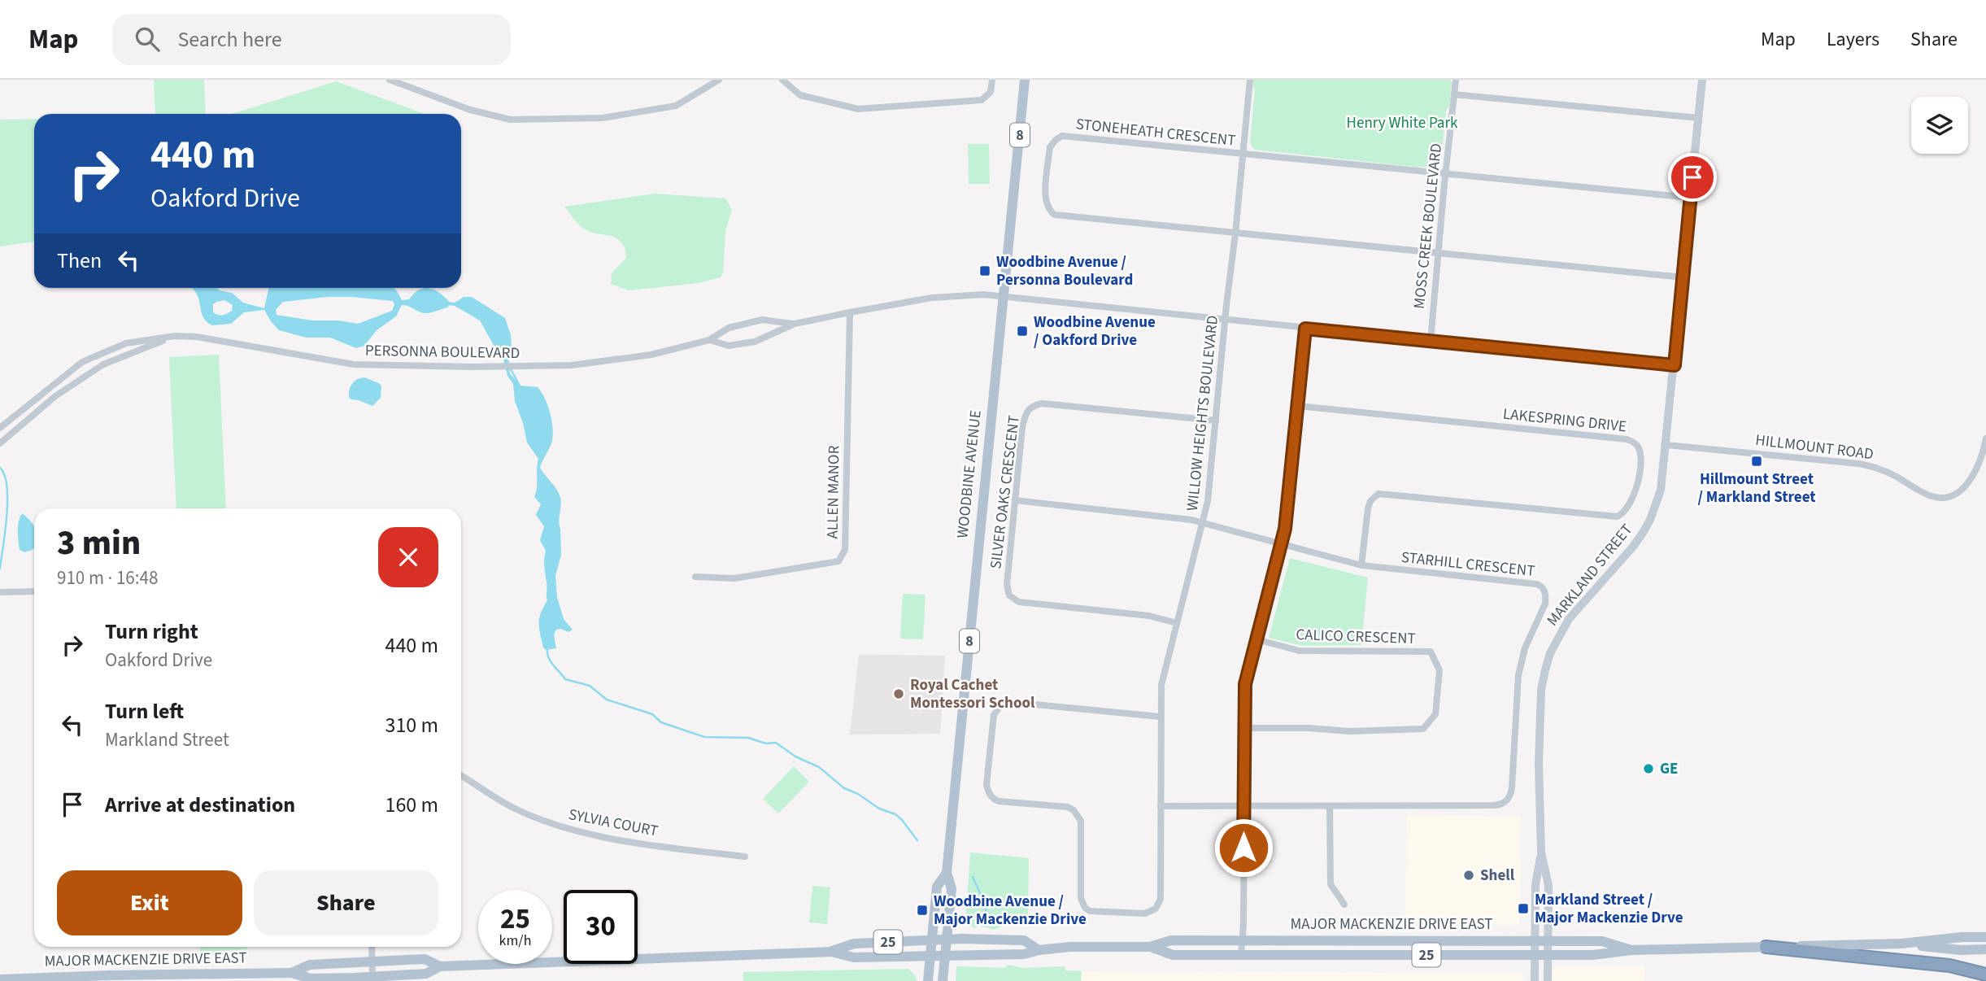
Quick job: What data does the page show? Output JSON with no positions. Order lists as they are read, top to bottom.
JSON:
{
  "streets": {
    "main road": [
      "8",
      "WOODBINE AVENUE",
      "MAJOR MACKENZIE DRIVE EAST",
      "25"
    ],
    "street": [
      "STONEHEATH CRESCENT",
      "MOSS CREEK BOULEVARD",
      "PERSONNA BOULEVARD",
      "WILLOW HEIGHTS BOULEVARD",
      "LAKESPRING DRIVE",
      "HILLMOUNT ROAD",
      "ALLEN MANOR",
      "SILVER OAKS CRESCENT",
      "STARHILL CRESCENT",
      "MARKLAND STREET",
      "CALICO CRESCENT",
      "SYLVIA COURT"
    ]
  },
  "crossings": [
    ["STONEHEATH CRESCENT", "MOSS CREEK BOULEVARD"],
    ["STONEHEATH CRESCENT", "WILLOW HEIGHTS BOULEVARD"],
    ["STONEHEATH CRESCENT", "MARKLAND STREET"],
    ["MOSS CREEK BOULEVARD", "PERSONNA BOULEVARD"],
    ["PERSONNA BOULEVARD", "WILLOW HEIGHTS BOULEVARD"],
    ["PERSONNA BOULEVARD", "WOODBINE AVENUE"],
    ["PERSONNA BOULEVARD", "ALLEN MANOR"],
    ["PERSONNA BOULEVARD", "MARKLAND STREET"],
    ["WILLOW HEIGHTS BOULEVARD", "SILVER OAKS CRESCENT"],
    ["WILLOW HEIGHTS BOULEVARD", "STARHILL CRESCENT"],
    ["LAKESPRING DRIVE", "STARHILL CRESCENT"],
    ["HILLMOUNT ROAD", "MARKLAND STREET"],
    ["WOODBINE AVENUE", "MAJOR MACKENZIE DRIVE EAST"],
    ["SILVER OAKS CRESCENT", "STARHILL CRESCENT"],
    ["MARKLAND STREET", "MAJOR MACKENZIE DRIVE EAST"]
  ],
  "parks": ["Henry White Park"],
  "places": {
    "transit": [
      "Woodbine Avenue / Personna Boulevard",
      "Woodbine Avenue / Oakford Drive",
      "Hillmount Street / Markland Street",
      "Markland Street / Major Mackenzie Drve",
      "Woodbine Avenue / Major Mackenzie Drive"
    ],
    "other": ["Royal Cachet Montessori School", "GE", "Shell"]
  },
  "page": {
    "header": "Map",
    "search": "Search here",
    "nav": ["Map", "Layers", "Share"],
    "turn": ["440 m", "Oakford Drive"],
    "then": "Then",
    "heading": ["3 min", "910 m · 16:48"],
    "list": [
      {
        "name": "Turn right",
        "note": "Oakford Drive",
        "value": "440 m"
      },
      {
        "name": "Turn left",
        "note": "Markland Street",
        "value": "310 m"
      },
      {
        "name": "Arrive at destination",
        "value": "160 m"
      }
    ],
    "buttons": ["Exit", "Share"],
    "speed": "25 km/h",
    "limit": "30"
  }
}
